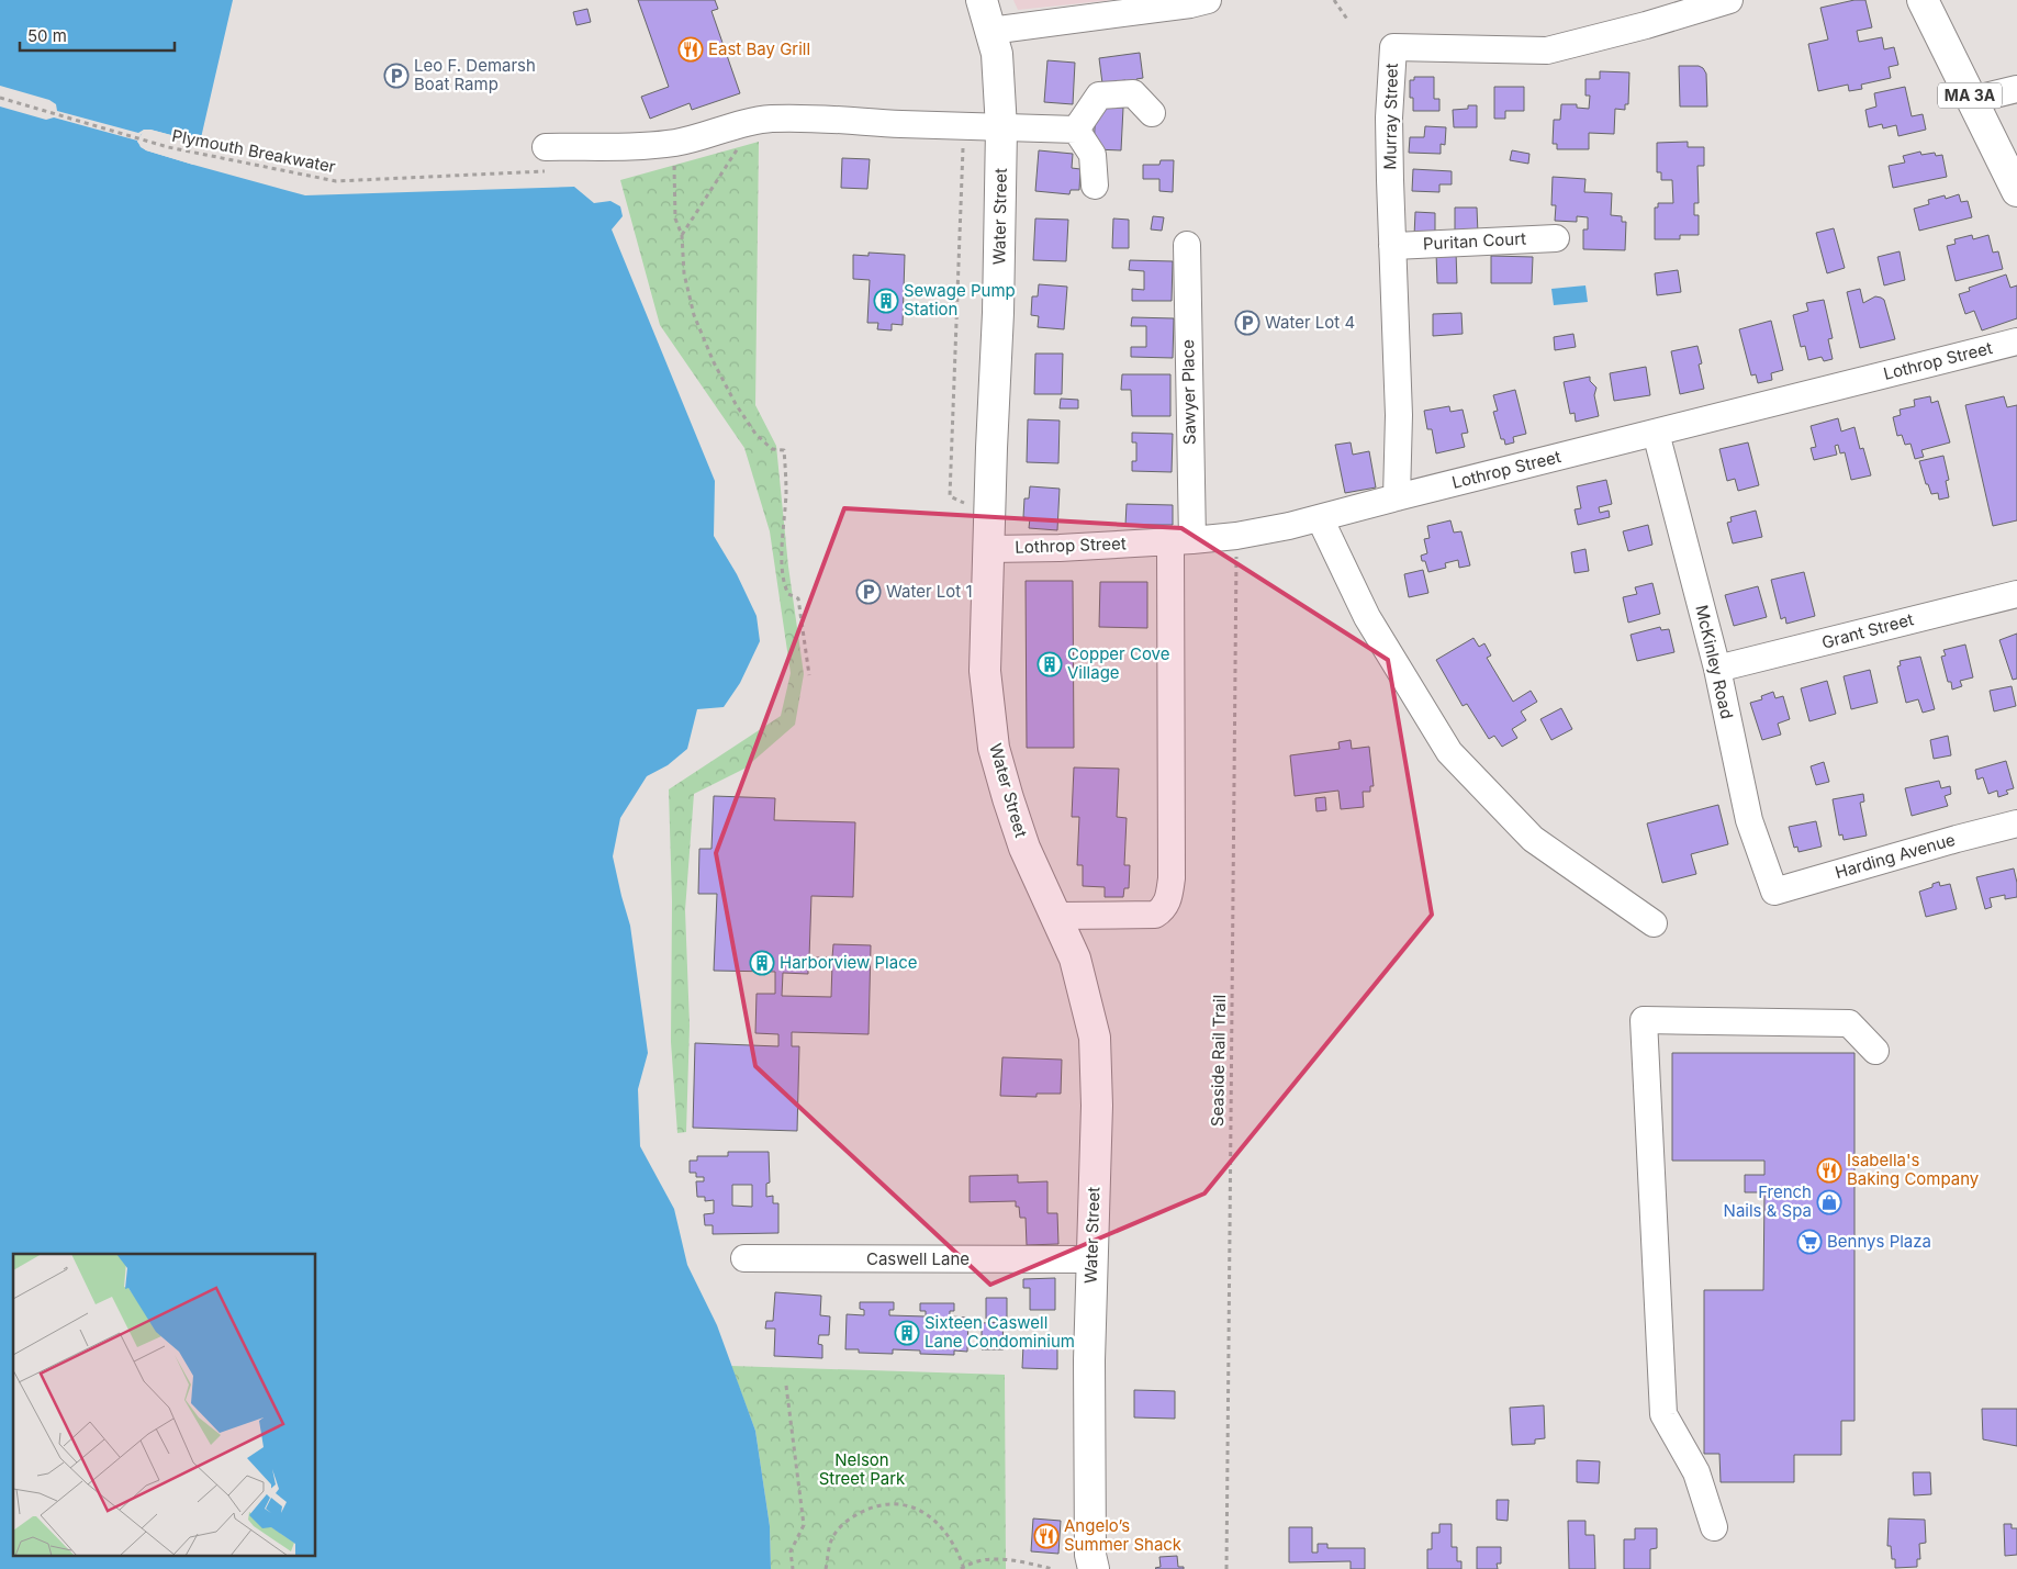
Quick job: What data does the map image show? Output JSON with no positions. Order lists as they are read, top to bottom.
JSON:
{
  "streets": {
    "main road": ["MA 3A", "Water Street"],
    "street": [
      "Murray Street",
      "Puritan Court",
      "Lothrop Street",
      "Sawyer Place",
      "Grant Street",
      "McKinley Road",
      "Harding Avenue",
      "Caswell Lane"
    ],
    "path": ["Plymouth Breakwater", "Seaside Rail Trail"]
  },
  "crossings": [
    ["Murray Street", "Puritan Court"],
    ["Murray Street", "Lothrop Street"],
    ["Water Street", "Lothrop Street"],
    ["Water Street", "Sawyer Place"],
    ["Water Street", "Caswell Lane"],
    ["Lothrop Street", "Sawyer Place"],
    ["Lothrop Street", "McKinley Road"],
    ["Grant Street", "McKinley Road"],
    ["McKinley Road", "Harding Avenue"]
  ],
  "parks": ["Nelson Street Park"],
  "places": {
    "restaurant": ["East Bay Grill", "Isabella's Baking Company", "Angelo’s Summer Shack"],
    "parking": ["Leo F. Demarsh Boat Ramp", "Water Lot 4", "Water Lot 1"],
    "building": [
      "Sewage Pump Station",
      "Copper Cove Village",
      "Harborview Place",
      "Sixteen Caswell Lane Condominium"
    ],
    "shop": ["French Nails & Spa"],
    "supermarket": ["Bennys Plaza"]
  },
  "scale_bar": "50 m"
}
